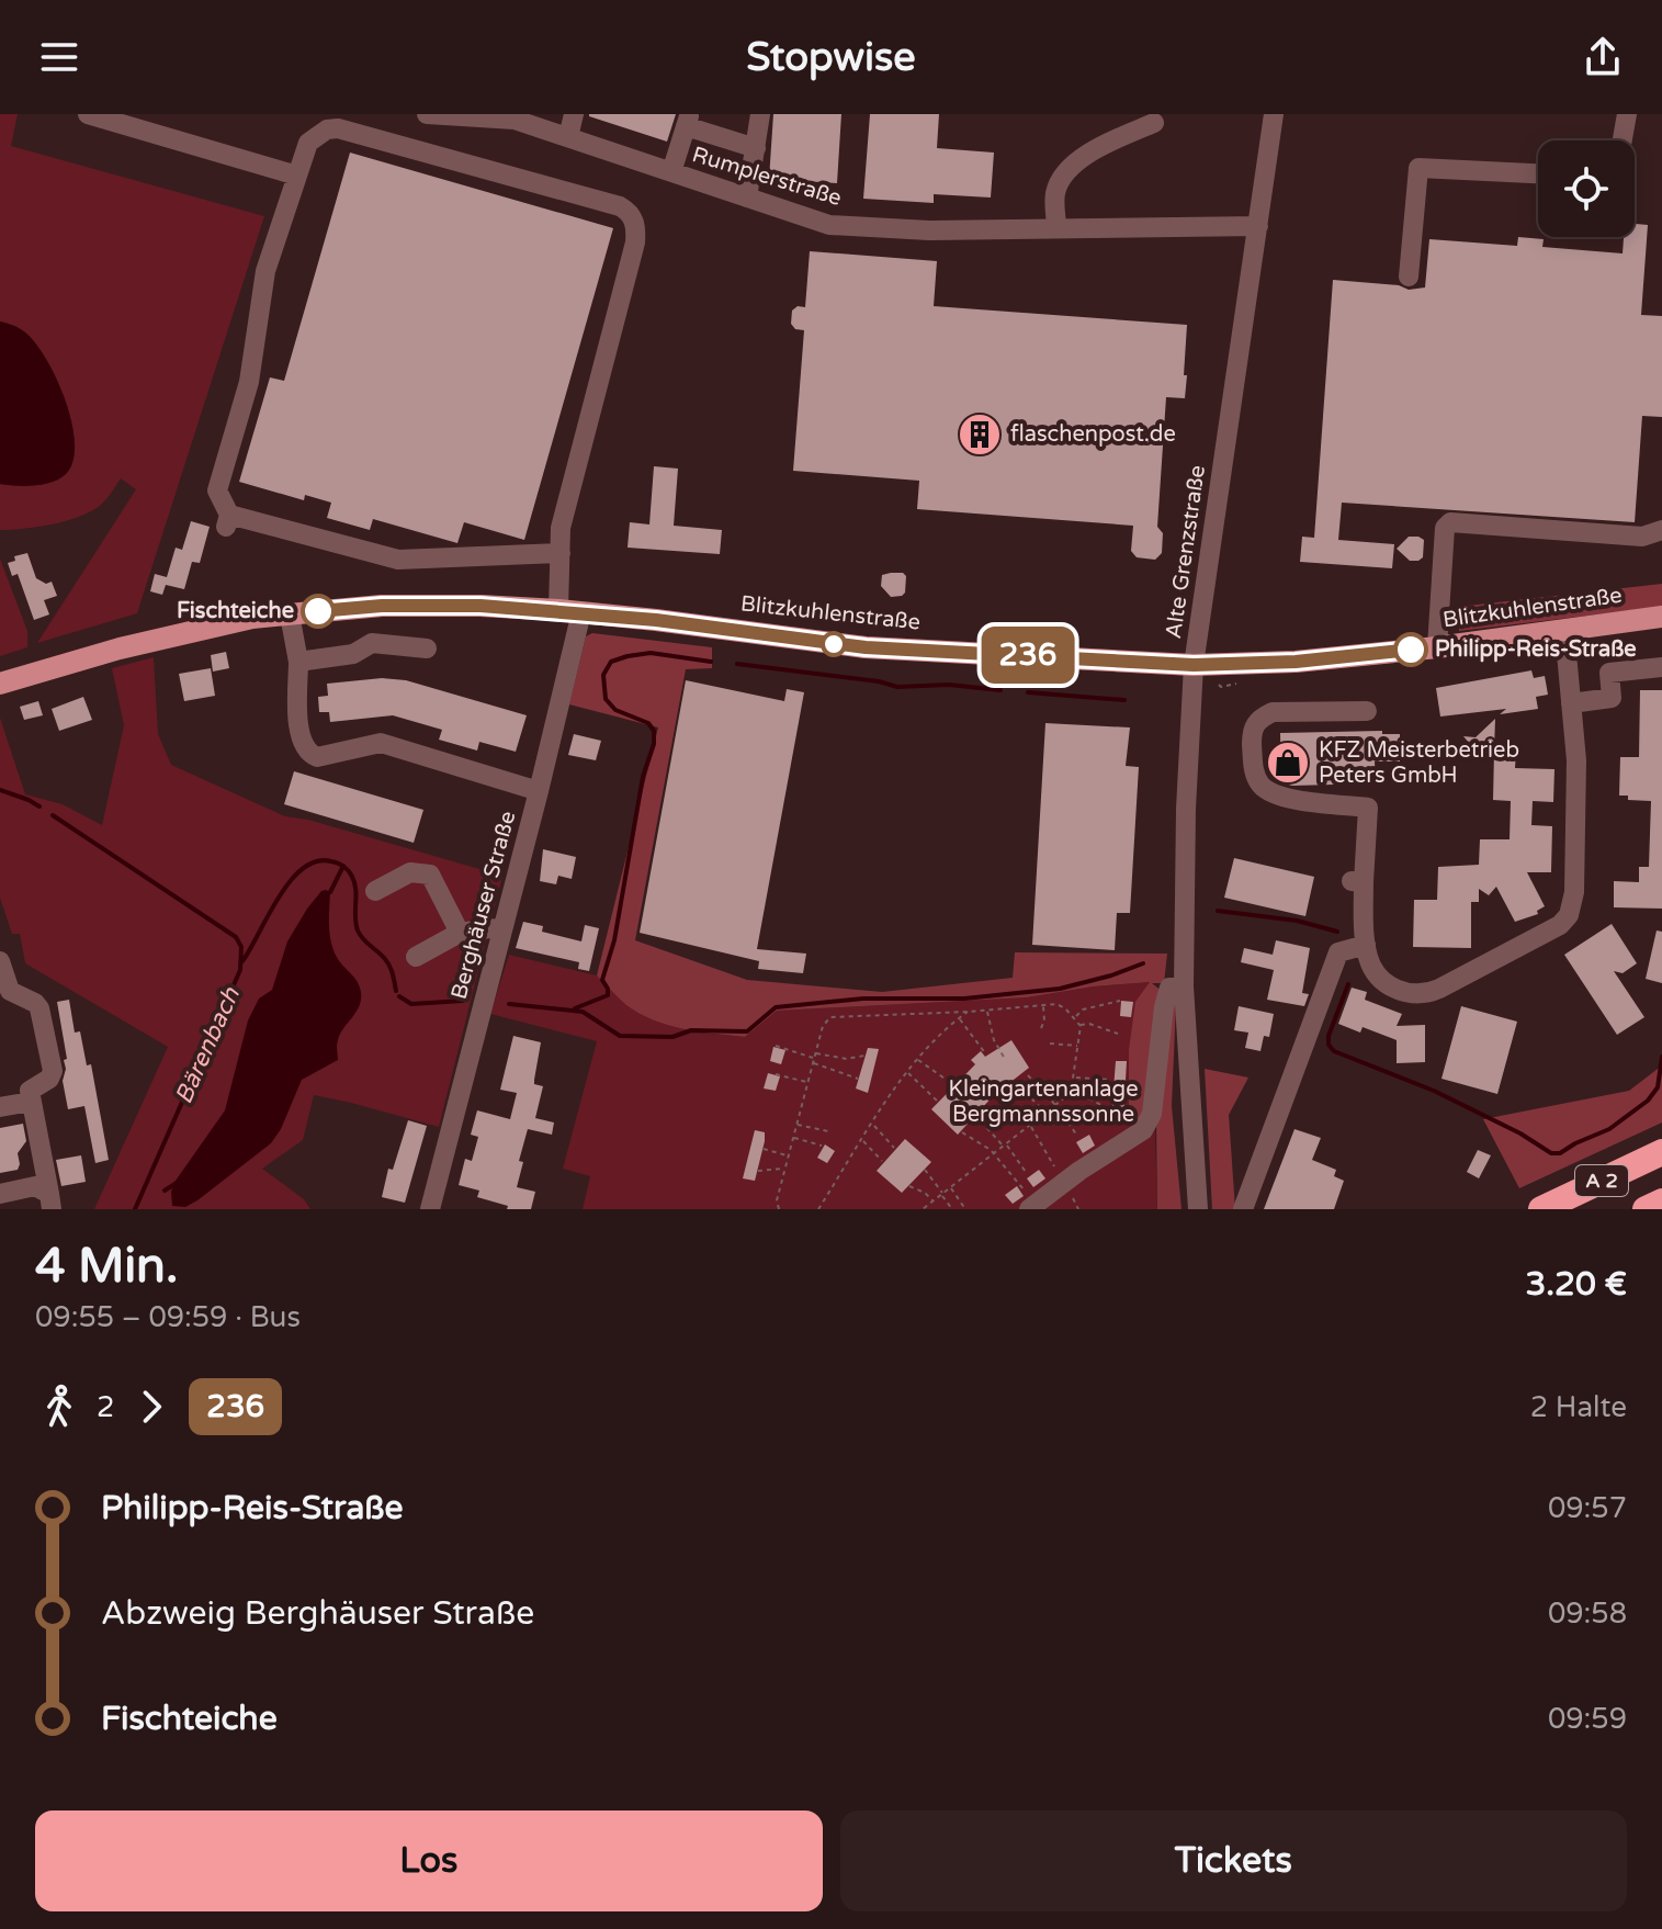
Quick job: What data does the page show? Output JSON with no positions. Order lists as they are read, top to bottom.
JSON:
{
  "streets": {
    "highway": ["A 2"],
    "main road": ["Blitzkuhlenstraße"],
    "street": ["Rumplerstraße", "Alte Grenzstraße", "Berghäuser Straße"]
  },
  "crossings": [
    ["Rumplerstraße", "Alte Grenzstraße"],
    ["Alte Grenzstraße", "Blitzkuhlenstraße"],
    ["Blitzkuhlenstraße", "Berghäuser Straße"]
  ],
  "water": ["Bärenbach"],
  "parks": ["Kleingartenanlage Bergmannssonne"],
  "places": {
    "building": ["flaschenpost.de"],
    "other": ["Fischteiche", "Philipp-Reis-Straße"],
    "shop": ["KFZ Meisterbetrieb Peters GmbH"]
  },
  "lines": ["bus line 236"],
  "page": {
    "header": "Stopwise",
    "on_map": "236",
    "heading": ["4 Min.", "09:55 – 09:59 · Bus", "3.20 €"],
    "legs": ["2", "236", "2 Halte"],
    "list": [
      {
        "name": "Philipp-Reis-Straße",
        "value": "09:57"
      },
      {
        "name": "Abzweig Berghäuser Straße",
        "value": "09:58"
      },
      {
        "name": "Fischteiche",
        "value": "09:59"
      }
    ],
    "buttons": ["Los", "Tickets"]
  }
}
